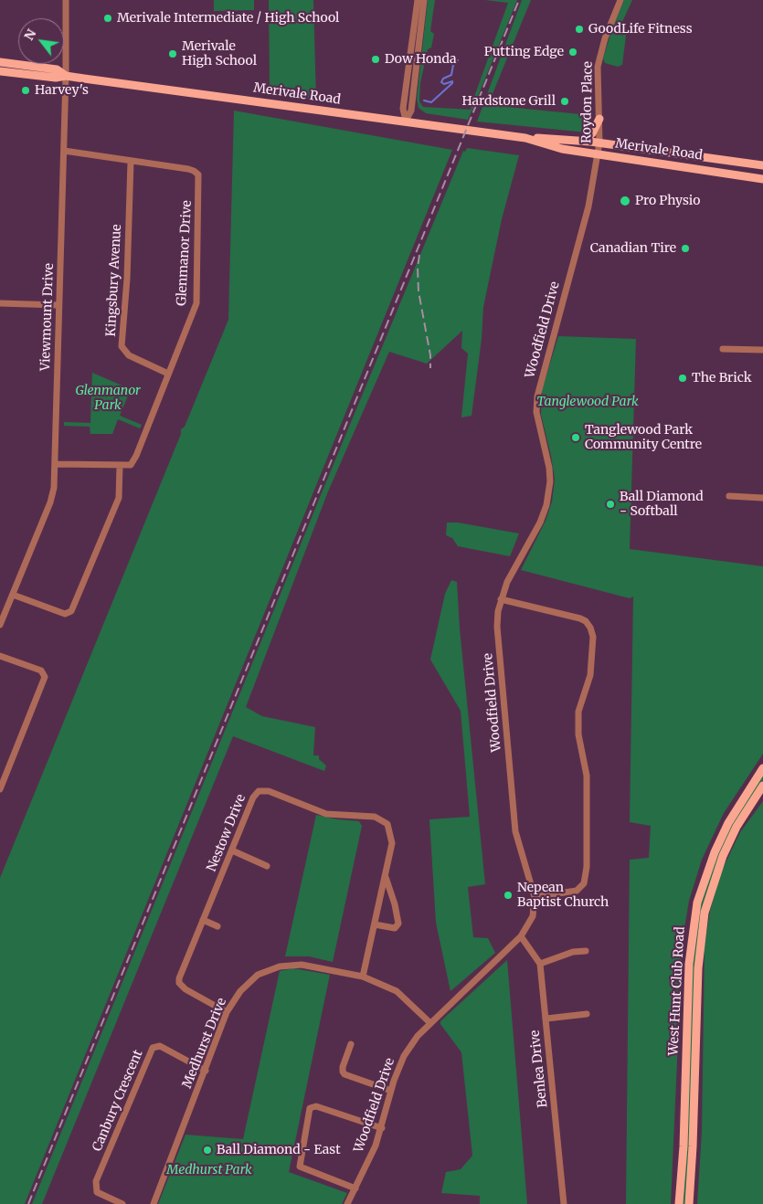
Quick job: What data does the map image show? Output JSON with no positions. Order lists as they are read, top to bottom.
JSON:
{
  "streets": {
    "main road": ["Merivale Road", "West Hunt Club Road"],
    "street": [
      "Roydon Place",
      "Glenmanor Drive",
      "Kingsbury Avenue",
      "Viewmount Drive",
      "Woodfield Drive",
      "Nestow Drive",
      "Medhurst Drive",
      "Benlea Drive",
      "Canbury Crescent"
    ]
  },
  "crossings": [
    ["Merivale Road", "Roydon Place"],
    ["Merivale Road", "Viewmount Drive"],
    ["Merivale Road", "Woodfield Drive"],
    ["Roydon Place", "Woodfield Drive"],
    ["Glenmanor Drive", "Kingsbury Avenue"],
    ["Glenmanor Drive", "Viewmount Drive"],
    ["Woodfield Drive", "Medhurst Drive"],
    ["Nestow Drive", "Medhurst Drive"],
    ["Medhurst Drive", "Canbury Crescent"]
  ],
  "parks": ["Glenmanor Park", "Tanglewood Park", "Medhurst Park"],
  "places": [
    "Merivale Intermediate / High School",
    "GoodLife Fitness",
    "Putting Edge",
    "Merivale High School",
    "Dow Honda",
    "Harvey's",
    "Hardstone Grill",
    "Pro Physio",
    "Canadian Tire",
    "The Brick",
    "Tanglewood Park Community Centre",
    "Ball Diamond - Softball",
    "Nepean Baptist Church",
    "Ball Diamond - East"
  ],
  "north": "top left"
}
